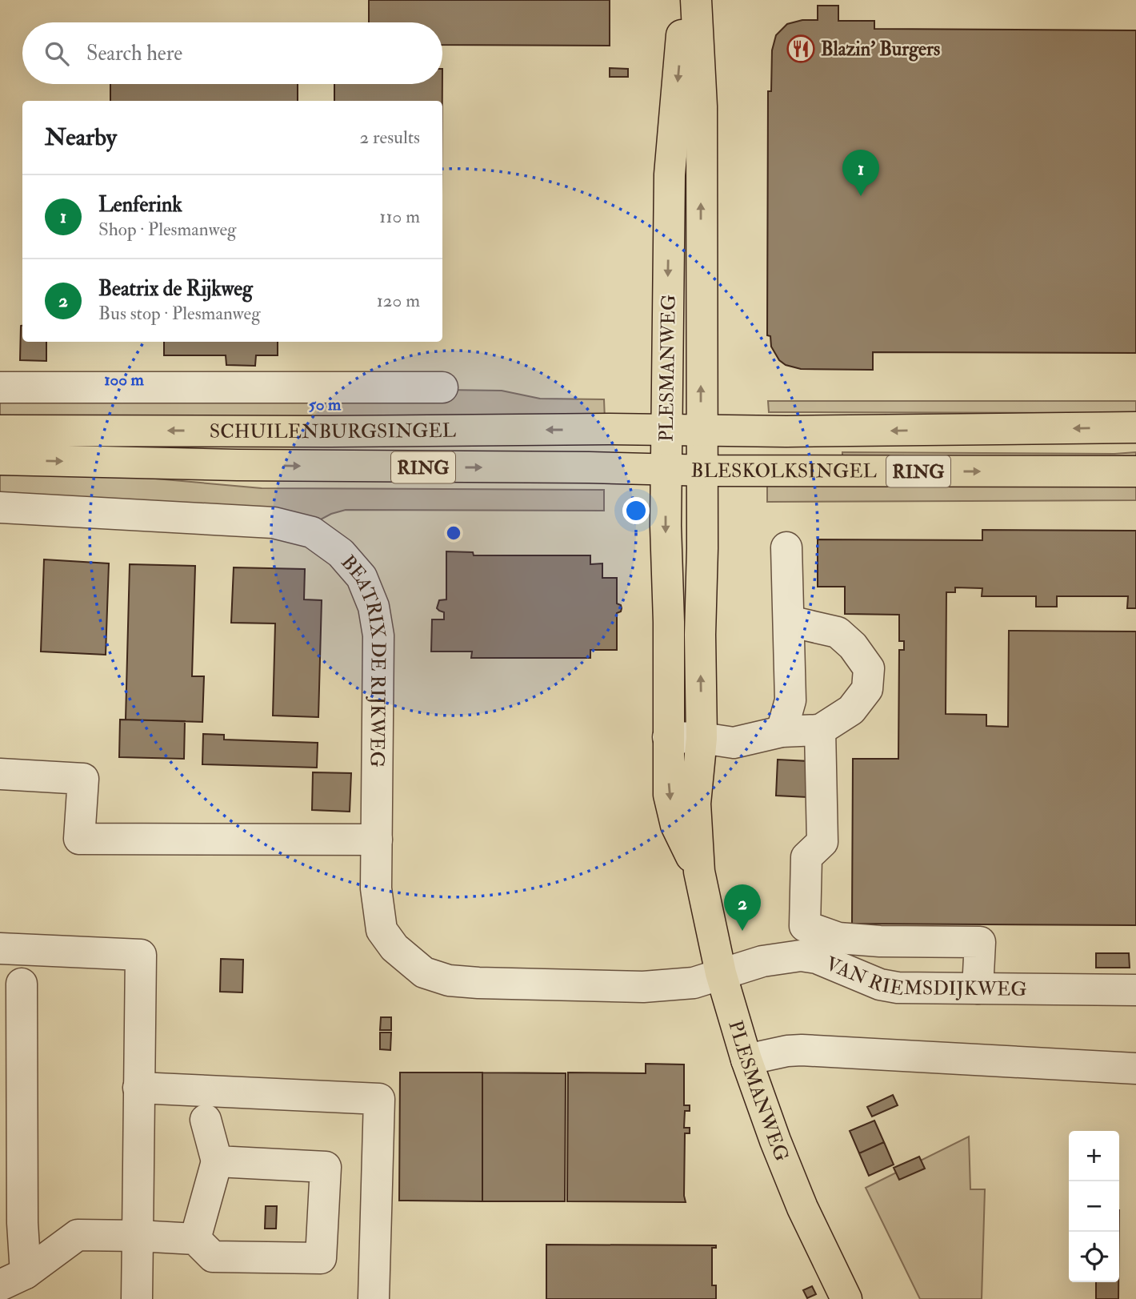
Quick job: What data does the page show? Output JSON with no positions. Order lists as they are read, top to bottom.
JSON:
{
  "streets": {
    "main road": [
      "PLESMANWEG",
      "SCHUILENBURGSINGEL",
      "RING",
      "BLESKOLKSINGEL"
    ],
    "street": ["BEATRIX DE RIJKWEG", "VAN RIEMSDIJKWEG"]
  },
  "crossings": [
    ["PLESMANWEG", "SCHUILENBURGSINGEL"],
    ["PLESMANWEG", "BLESKOLKSINGEL"],
    ["PLESMANWEG", "BEATRIX DE RIJKWEG"],
    ["PLESMANWEG", "VAN RIEMSDIJKWEG"],
    ["SCHUILENBURGSINGEL", "BLESKOLKSINGEL"],
    ["BEATRIX DE RIJKWEG", "VAN RIEMSDIJKWEG"]
  ],
  "places": {
    "restaurant": ["Blazin' Burgers"]
  },
  "page": {
    "search": "Search here",
    "heading": ["Nearby", "2 results"],
    "pins": ["1", "2"],
    "list": [
      {
        "mark": "1",
        "name": "Lenferink",
        "note": "Shop · Plesmanweg",
        "value": "110 m"
      },
      {
        "mark": "2",
        "name": "Beatrix de Rijkweg",
        "note": "Bus stop · Plesmanweg",
        "value": "120 m"
      }
    ],
    "map_buttons": ["+", "−"]
  },
  "rings": ["100 m", "50 m"]
}
